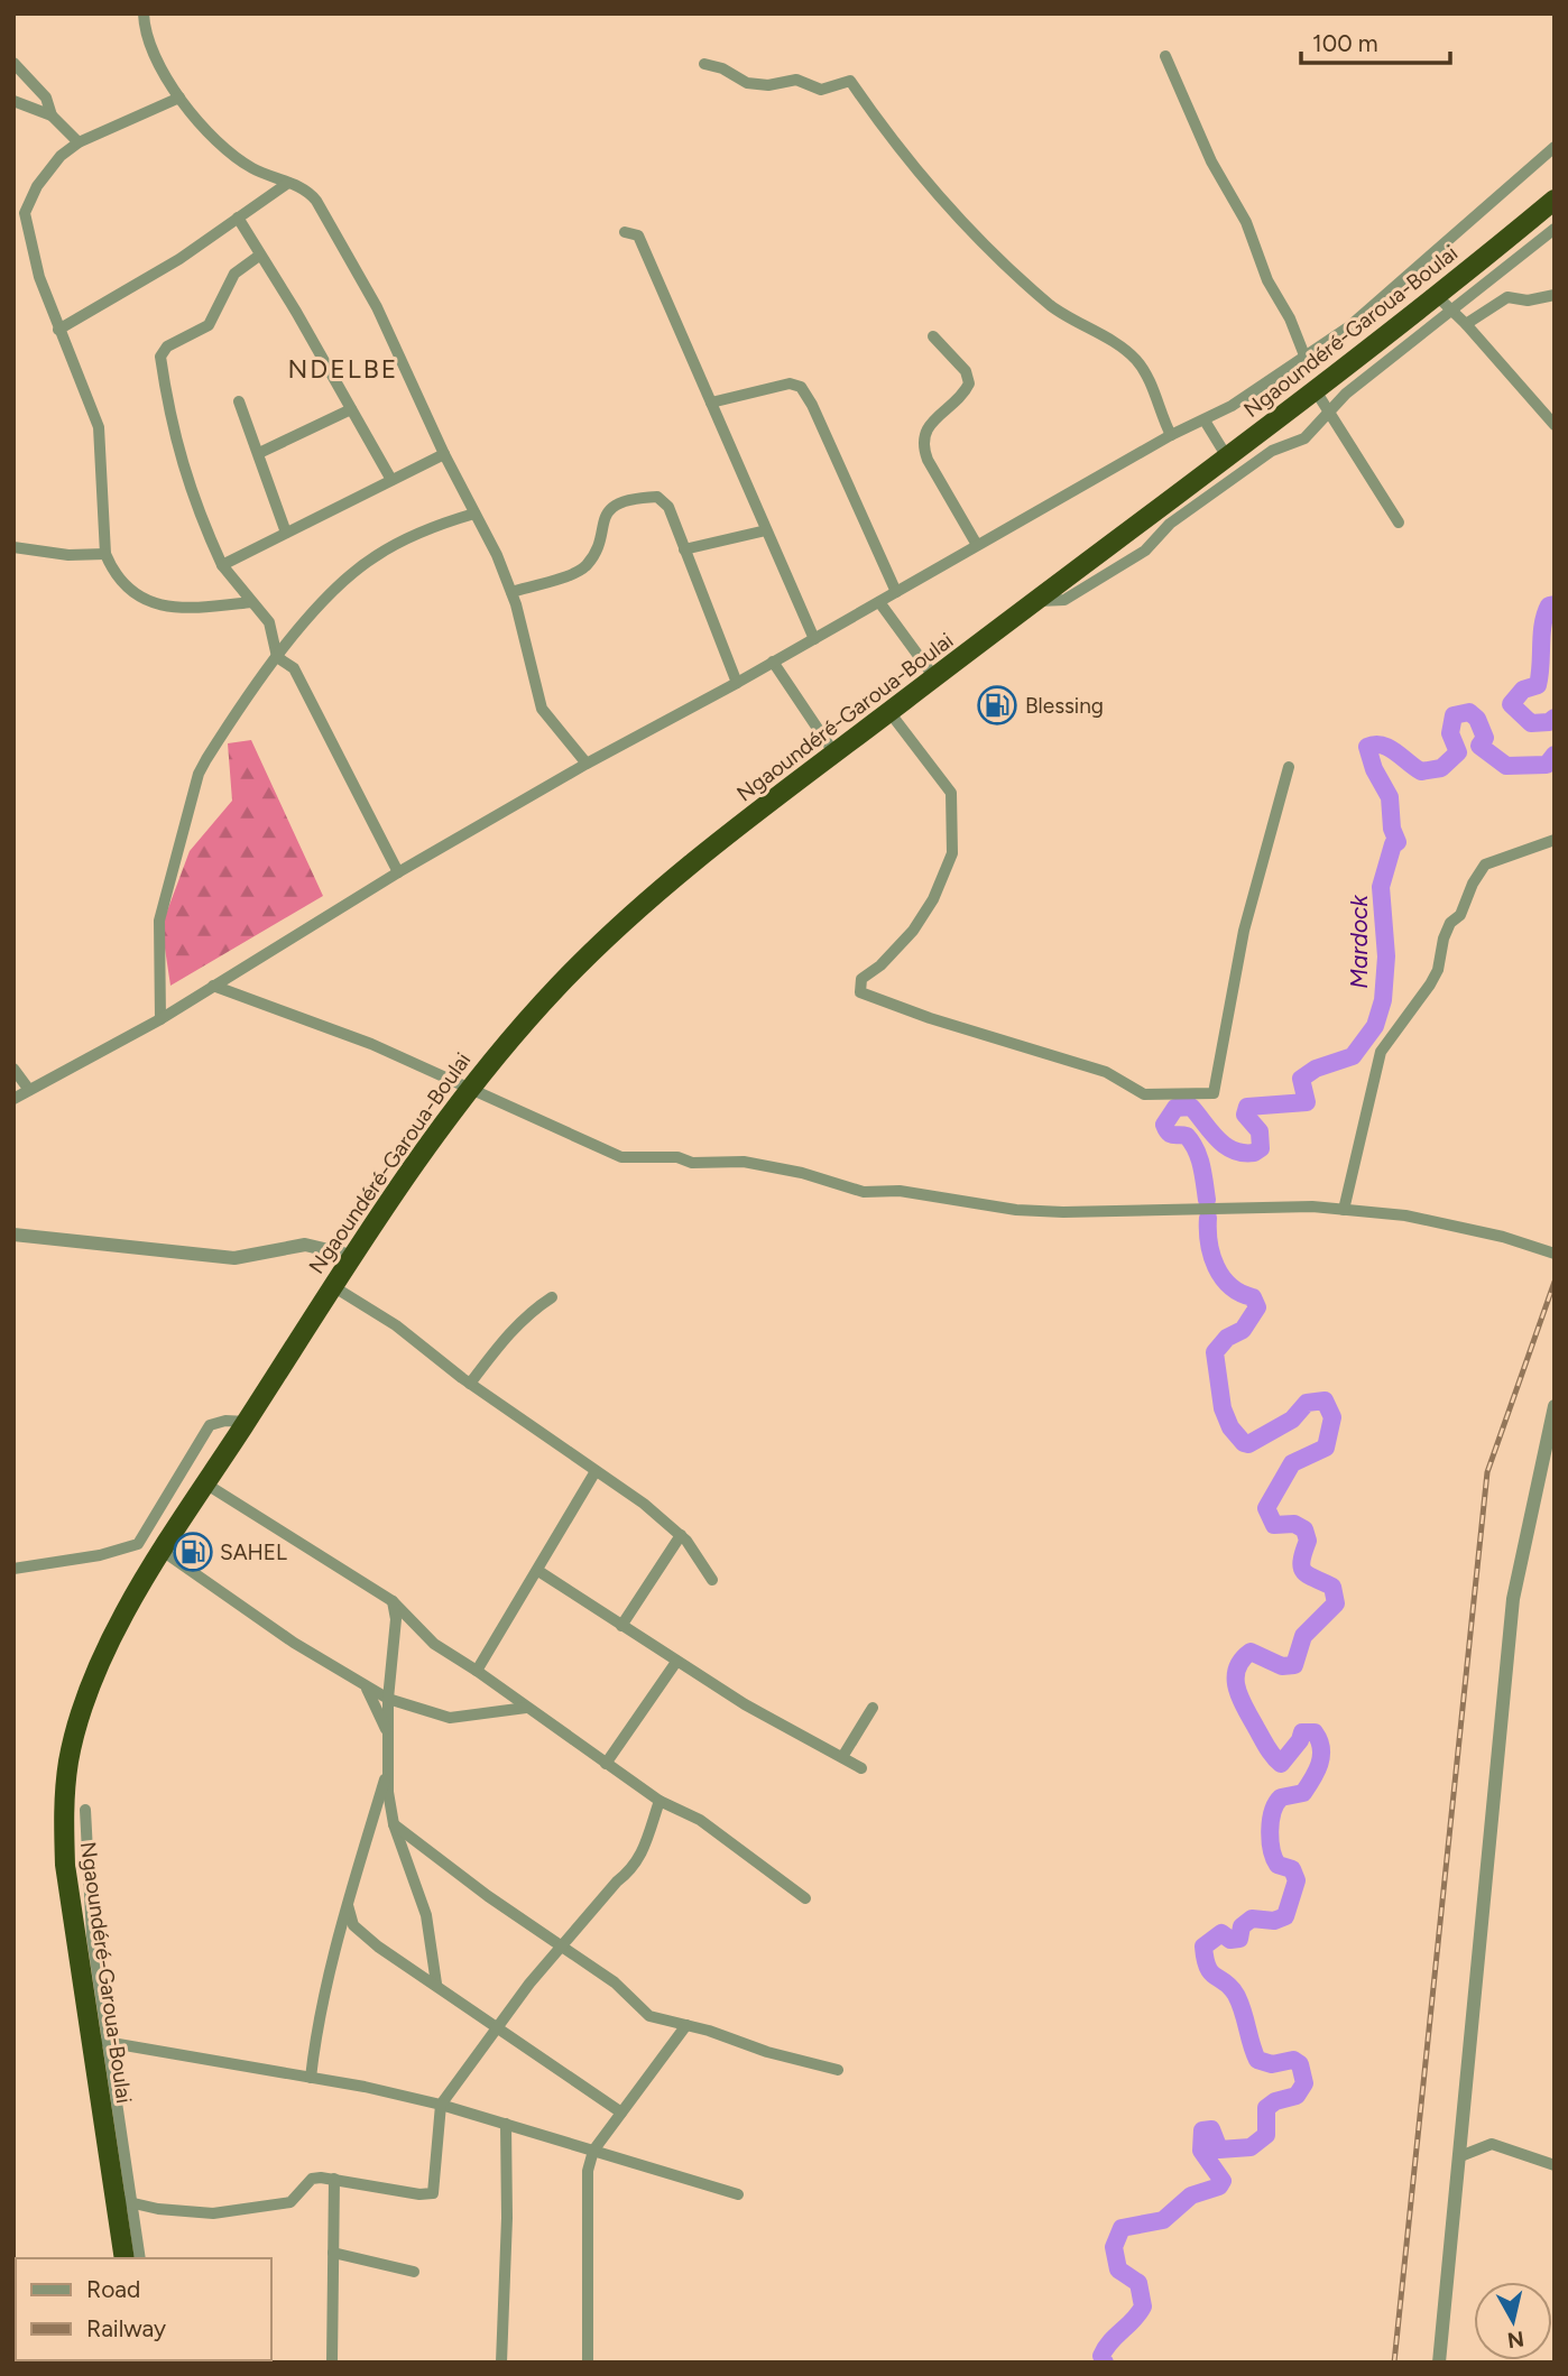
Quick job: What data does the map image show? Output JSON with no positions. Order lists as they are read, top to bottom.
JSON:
{
  "streets": {
    "highway": ["Ngaoundéré-Garoua-Boulai"]
  },
  "districts": ["NDELBE"],
  "water": ["Mardock"],
  "places": {
    "fuel station": ["Blessing", "SAHEL"]
  },
  "legend": ["Road", "Railway"],
  "scale_bar": "100 m",
  "north": "bottom"
}
